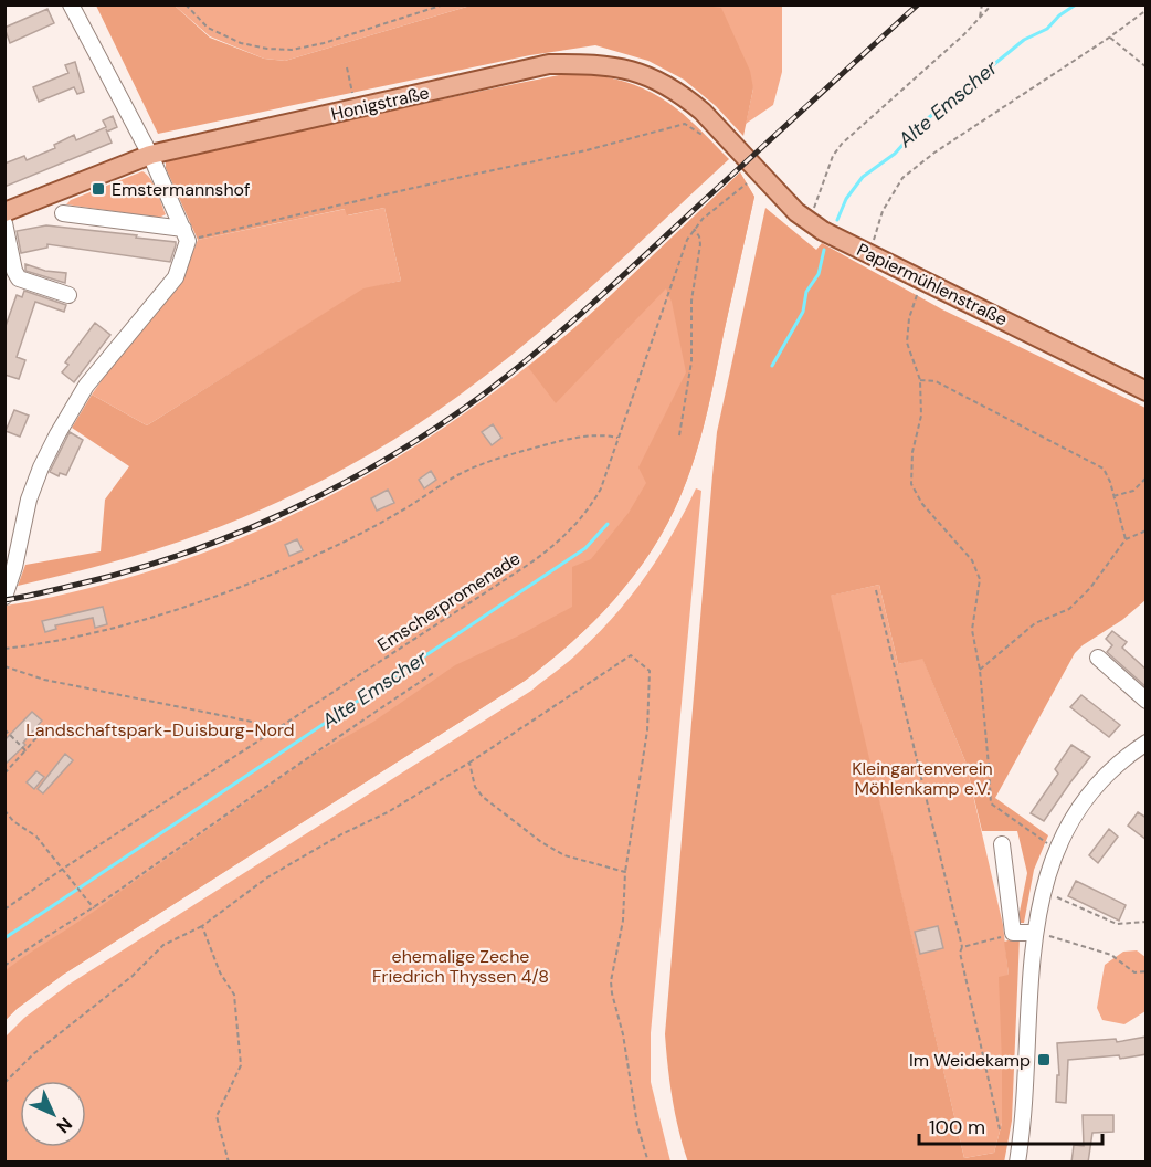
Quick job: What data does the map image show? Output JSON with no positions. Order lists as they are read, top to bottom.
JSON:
{
  "streets": {
    "main road": ["Honigstraße", "Papiermühlenstraße"],
    "path": ["Emscherpromenade"]
  },
  "crossings": [
    ["Honigstraße", "Papiermühlenstraße"]
  ],
  "water": ["Alte Emscher"],
  "parks": ["Landschaftspark-Duisburg-Nord", "Kleingartenverein Möhlenkamp e.V.", "ehemalige Zeche Friedrich Thyssen 4/8"],
  "places": {
    "transit": ["Emstermannshof", "Im Weidekamp"]
  },
  "scale_bar": "100 m",
  "north": "bottom right"
}
